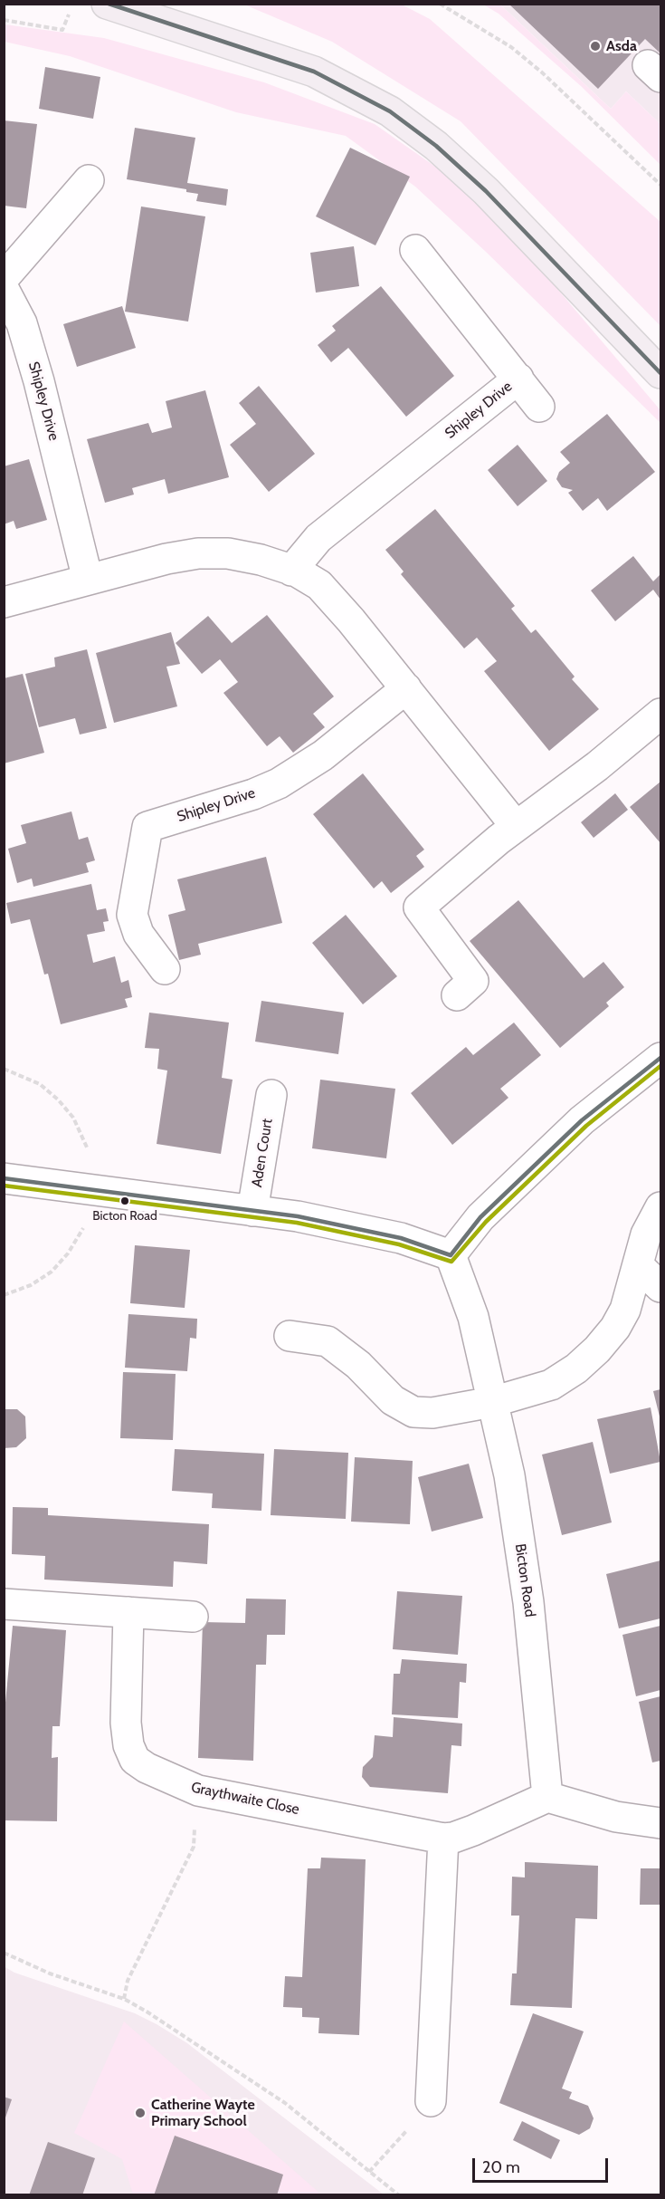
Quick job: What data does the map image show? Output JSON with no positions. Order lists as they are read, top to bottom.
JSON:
{
  "streets": {
    "street": [
      "Shipley Drive",
      "Aden Court",
      "Bicton Road",
      "Graythwaite Close"
    ]
  },
  "crossings": [
    ["Bicton Road", "Graythwaite Close"]
  ],
  "places": ["Asda", "Bicton Road", "Catherine Wayte Primary School"],
  "scale_bar": "20 m"
}
